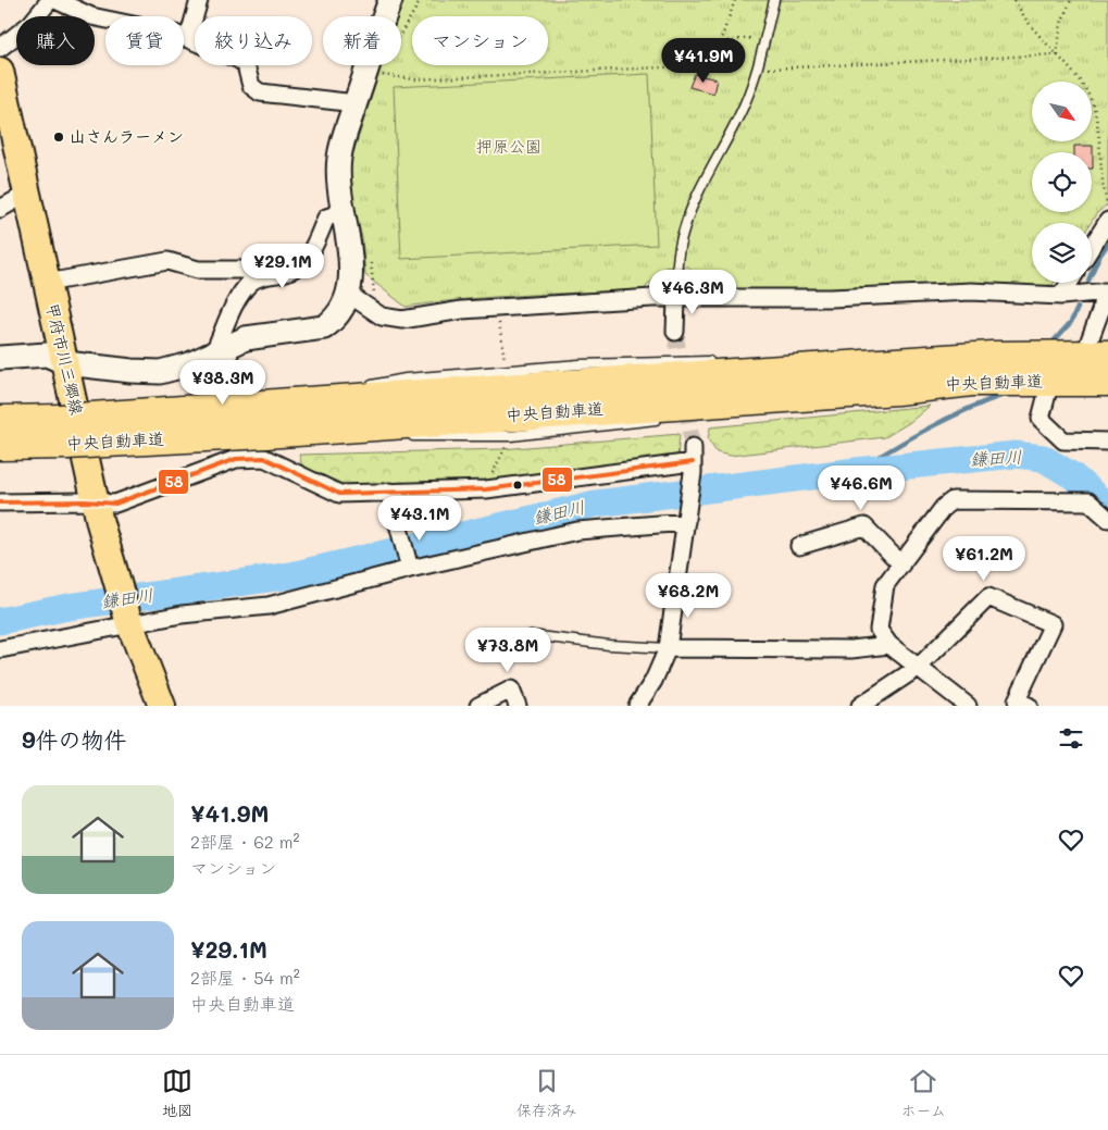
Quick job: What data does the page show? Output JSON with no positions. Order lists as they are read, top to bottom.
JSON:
{
  "streets": {
    "highway": ["中央自動車道"],
    "main road": ["甲府市川三郷線"]
  },
  "water": ["鎌田川"],
  "parks": ["押原公園"],
  "places": ["山さんラーメン"],
  "lines": ["transit line 58"],
  "north": "bottom right",
  "page": {
    "chip": [
      "購入",
      "賃貸",
      "絞り込み",
      "新着",
      "マンション"
    ],
    "price": [
      "¥41.9M",
      "¥29.1M",
      "¥46.3M",
      "¥38.3M",
      "¥46.6M",
      "¥43.1M",
      "¥61.2M",
      "¥68.2M",
      "¥73.8M"
    ],
    "heading": "9件の物件",
    "list": [
      {
        "name": "¥41.9M",
        "note": "2部屋 · 62 m² · マンション"
      },
      {
        "name": "¥29.1M",
        "note": "2部屋 · 54 m² · 中央自動車道"
      }
    ],
    "tabs": ["地図", "保存済み", "ホーム"]
  }
}
